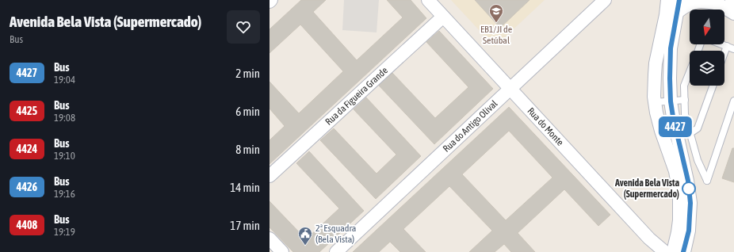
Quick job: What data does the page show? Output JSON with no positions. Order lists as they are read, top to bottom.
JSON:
{
  "streets": {
    "street": ["Rua da Figueira Grande", "Rua do Antigo Olival", "Rua do Monte"]
  },
  "crossings": [
    ["Rua da Figueira Grande", "Rua do Monte"],
    ["Rua do Antigo Olival", "Rua do Monte"]
  ],
  "places": {
    "school or university": ["EB1/JI de Setúbal"],
    "other": ["Avenida Bela Vista (Supermercado)"],
    "public building": ["2ª Esquadra (Bela Vista)"]
  },
  "lines": ["bus line 4427"],
  "north": "bottom",
  "page": {
    "heading": ["Avenida Bela Vista (Supermercado)", "Bus"],
    "on_map": "4427",
    "list": [
      {
        "mark": "4427",
        "name": "Bus",
        "note": "19:04",
        "value": "2 min"
      },
      {
        "mark": "4425",
        "name": "Bus",
        "note": "19:08",
        "value": "6 min"
      },
      {
        "mark": "4424",
        "name": "Bus",
        "note": "19:10",
        "value": "8 min"
      },
      {
        "mark": "4426",
        "name": "Bus",
        "note": "19:16",
        "value": "14 min"
      },
      {
        "mark": "4408",
        "name": "Bus",
        "note": "19:19",
        "value": "17 min"
      }
    ]
  }
}
